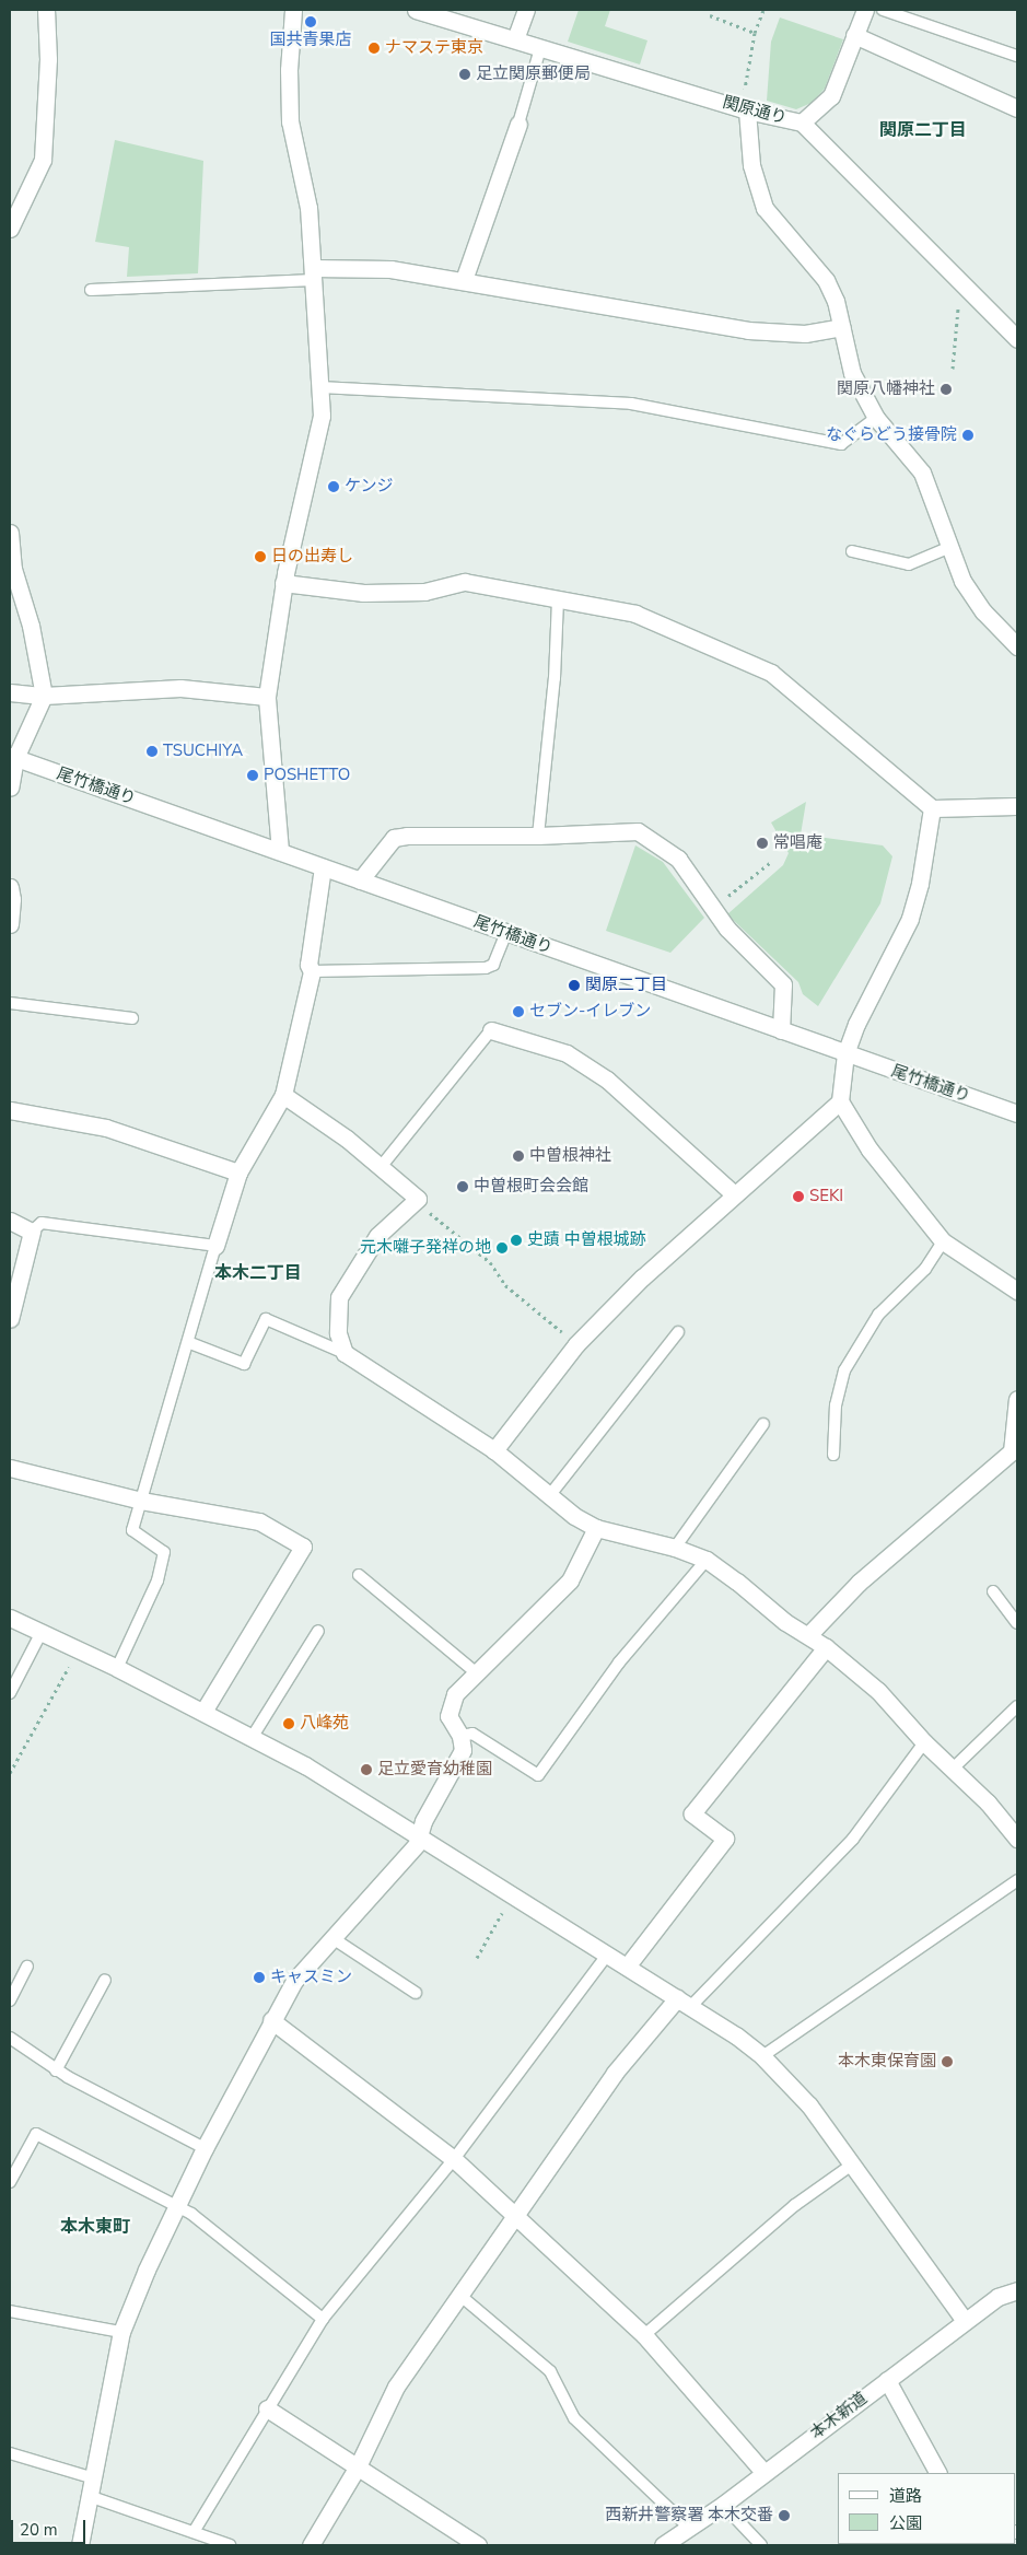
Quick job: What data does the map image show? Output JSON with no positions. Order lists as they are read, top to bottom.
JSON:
{
  "streets": {
    "street": ["関原通り", "尾竹橋通り", "本木新道"]
  },
  "districts": ["関原二丁目", "本木二丁目", "本木東町"],
  "places": [
    "国共青果店",
    "ナマステ東京",
    "足立関原郵便局",
    "関原八幡神社",
    "なぐらどう接骨院",
    "ケンジ",
    "日の出寿し",
    "TSUCHIYA",
    "POSHETTO",
    "常唱庵",
    "関原二丁目",
    "セブン-イレブン",
    "中曽根神社",
    "中曽根町会会館",
    "SEKI",
    "史蹟 中曽根城跡",
    "元木囃子発祥の地",
    "八峰苑",
    "足立愛育幼稚園",
    "キャスミン",
    "本木東保育園",
    "西新井警察署 本木交番"
  ],
  "legend": ["道路", "公園"],
  "scale_bar": "20 m"
}
